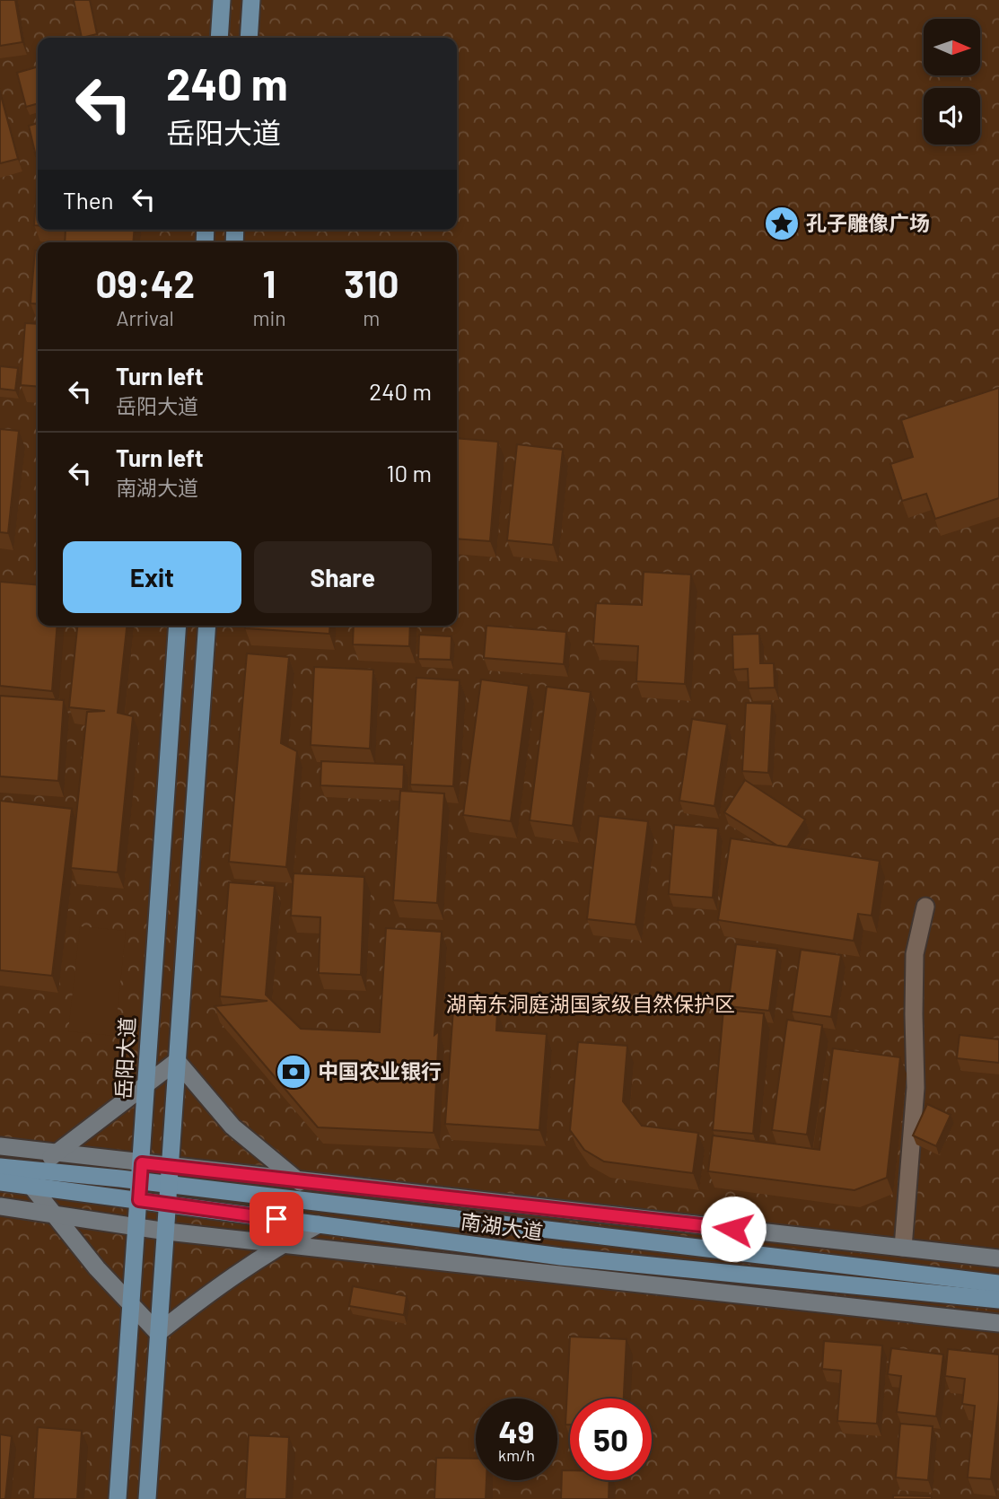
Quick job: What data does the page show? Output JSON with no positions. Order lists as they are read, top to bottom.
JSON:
{
  "streets": {
    "main road": ["岳阳大道", "南湖大道"]
  },
  "crossings": [
    ["岳阳大道", "南湖大道"]
  ],
  "parks": ["湖南东洞庭湖国家级自然保护区"],
  "places": {
    "place": ["孔子雕像广场"],
    "bank": ["中国农业银行"]
  },
  "north": "right",
  "page": {
    "turn": ["240 m", "岳阳大道"],
    "then": "Then",
    "eta": [
      "09:42",
      "Arrival",
      "1",
      "min",
      "310",
      "m"
    ],
    "list": [
      {
        "name": "Turn left",
        "note": "岳阳大道",
        "value": "240 m"
      },
      {
        "name": "Turn left",
        "note": "南湖大道",
        "value": "10 m"
      }
    ],
    "buttons": ["Exit", "Share"],
    "speed": "49 km/h",
    "limit": "50"
  }
}
